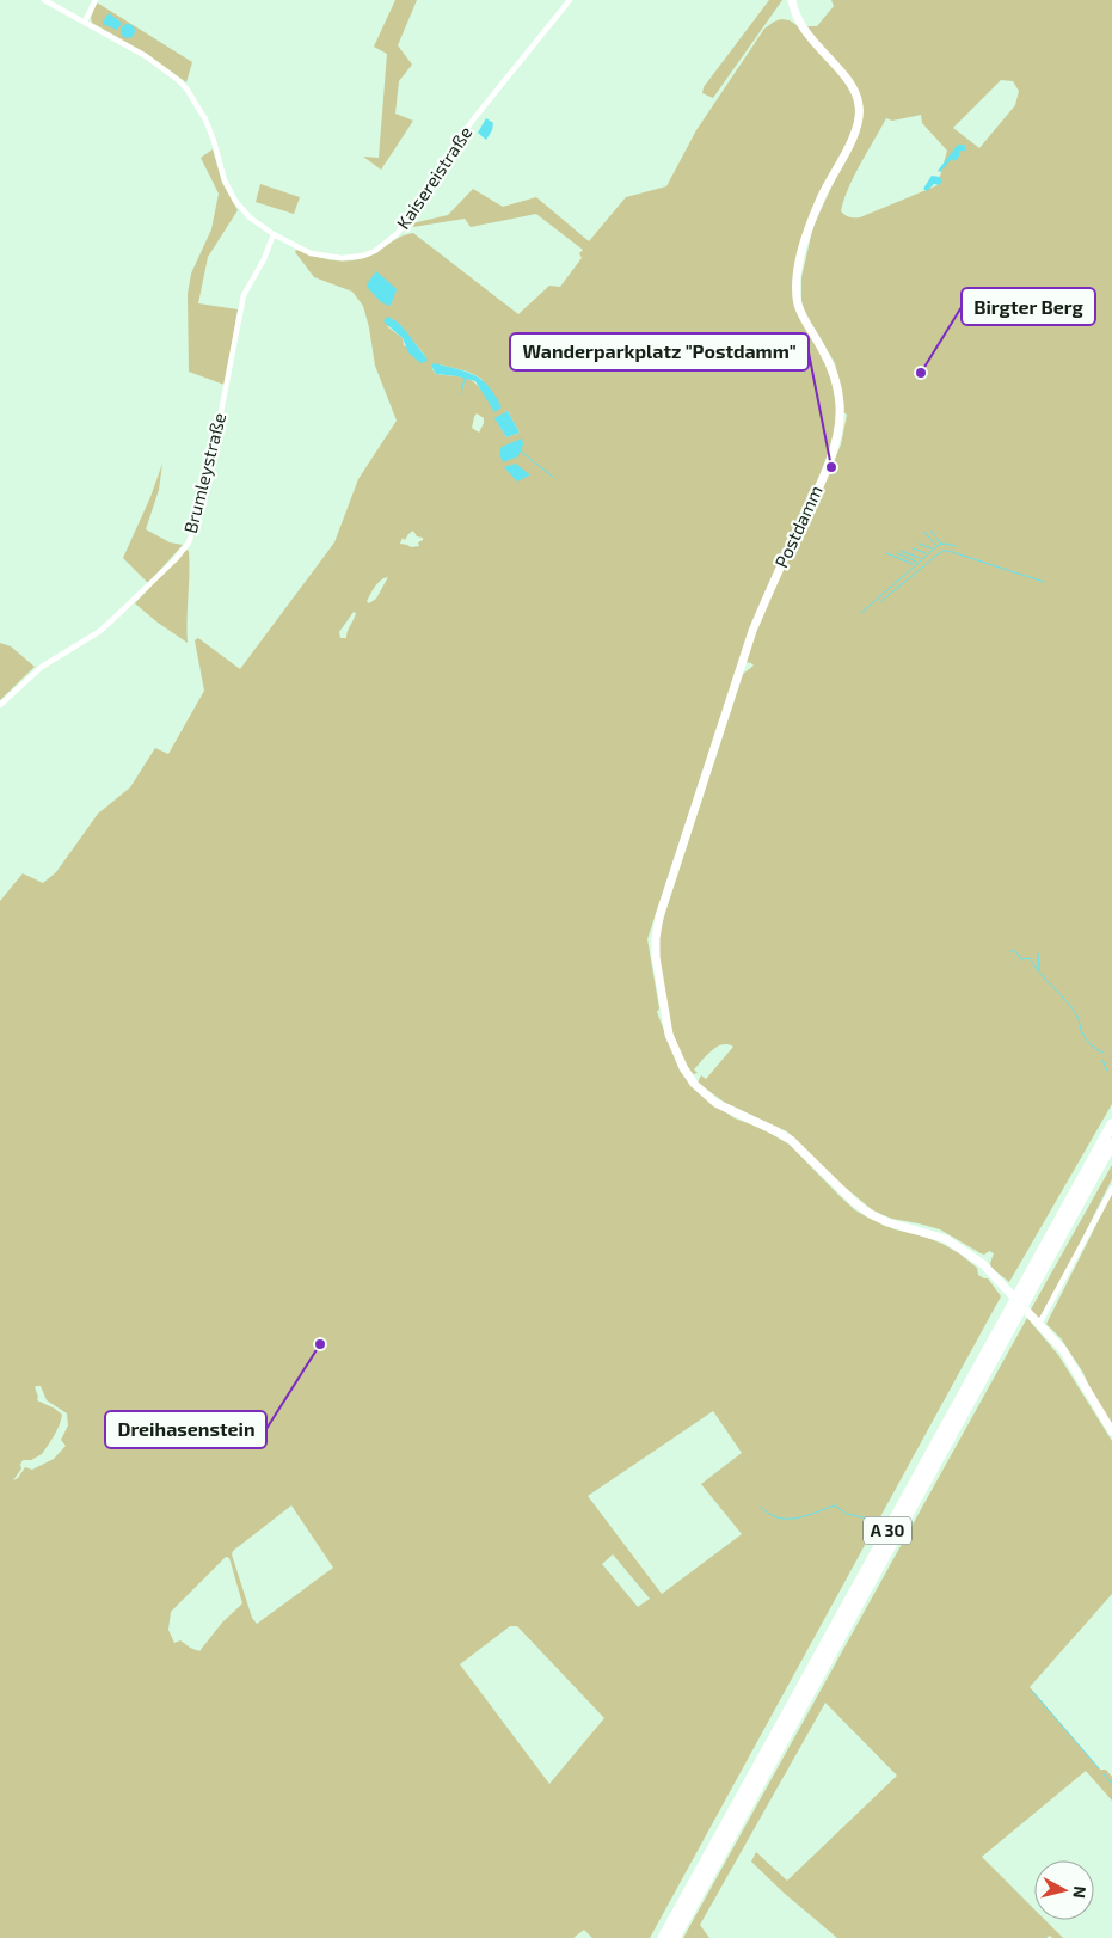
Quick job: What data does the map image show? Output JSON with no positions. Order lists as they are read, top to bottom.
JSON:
{
  "streets": {
    "highway": ["A 30"],
    "street": ["Kaisereistraße", "Brumleystraße", "Postdamm"]
  },
  "crossings": [
    ["Kaisereistraße", "Brumleystraße"]
  ],
  "places": ["Birgter Berg", "Wanderparkplatz \"Postdamm\"", "Dreihasenstein"],
  "north": "right"
}
